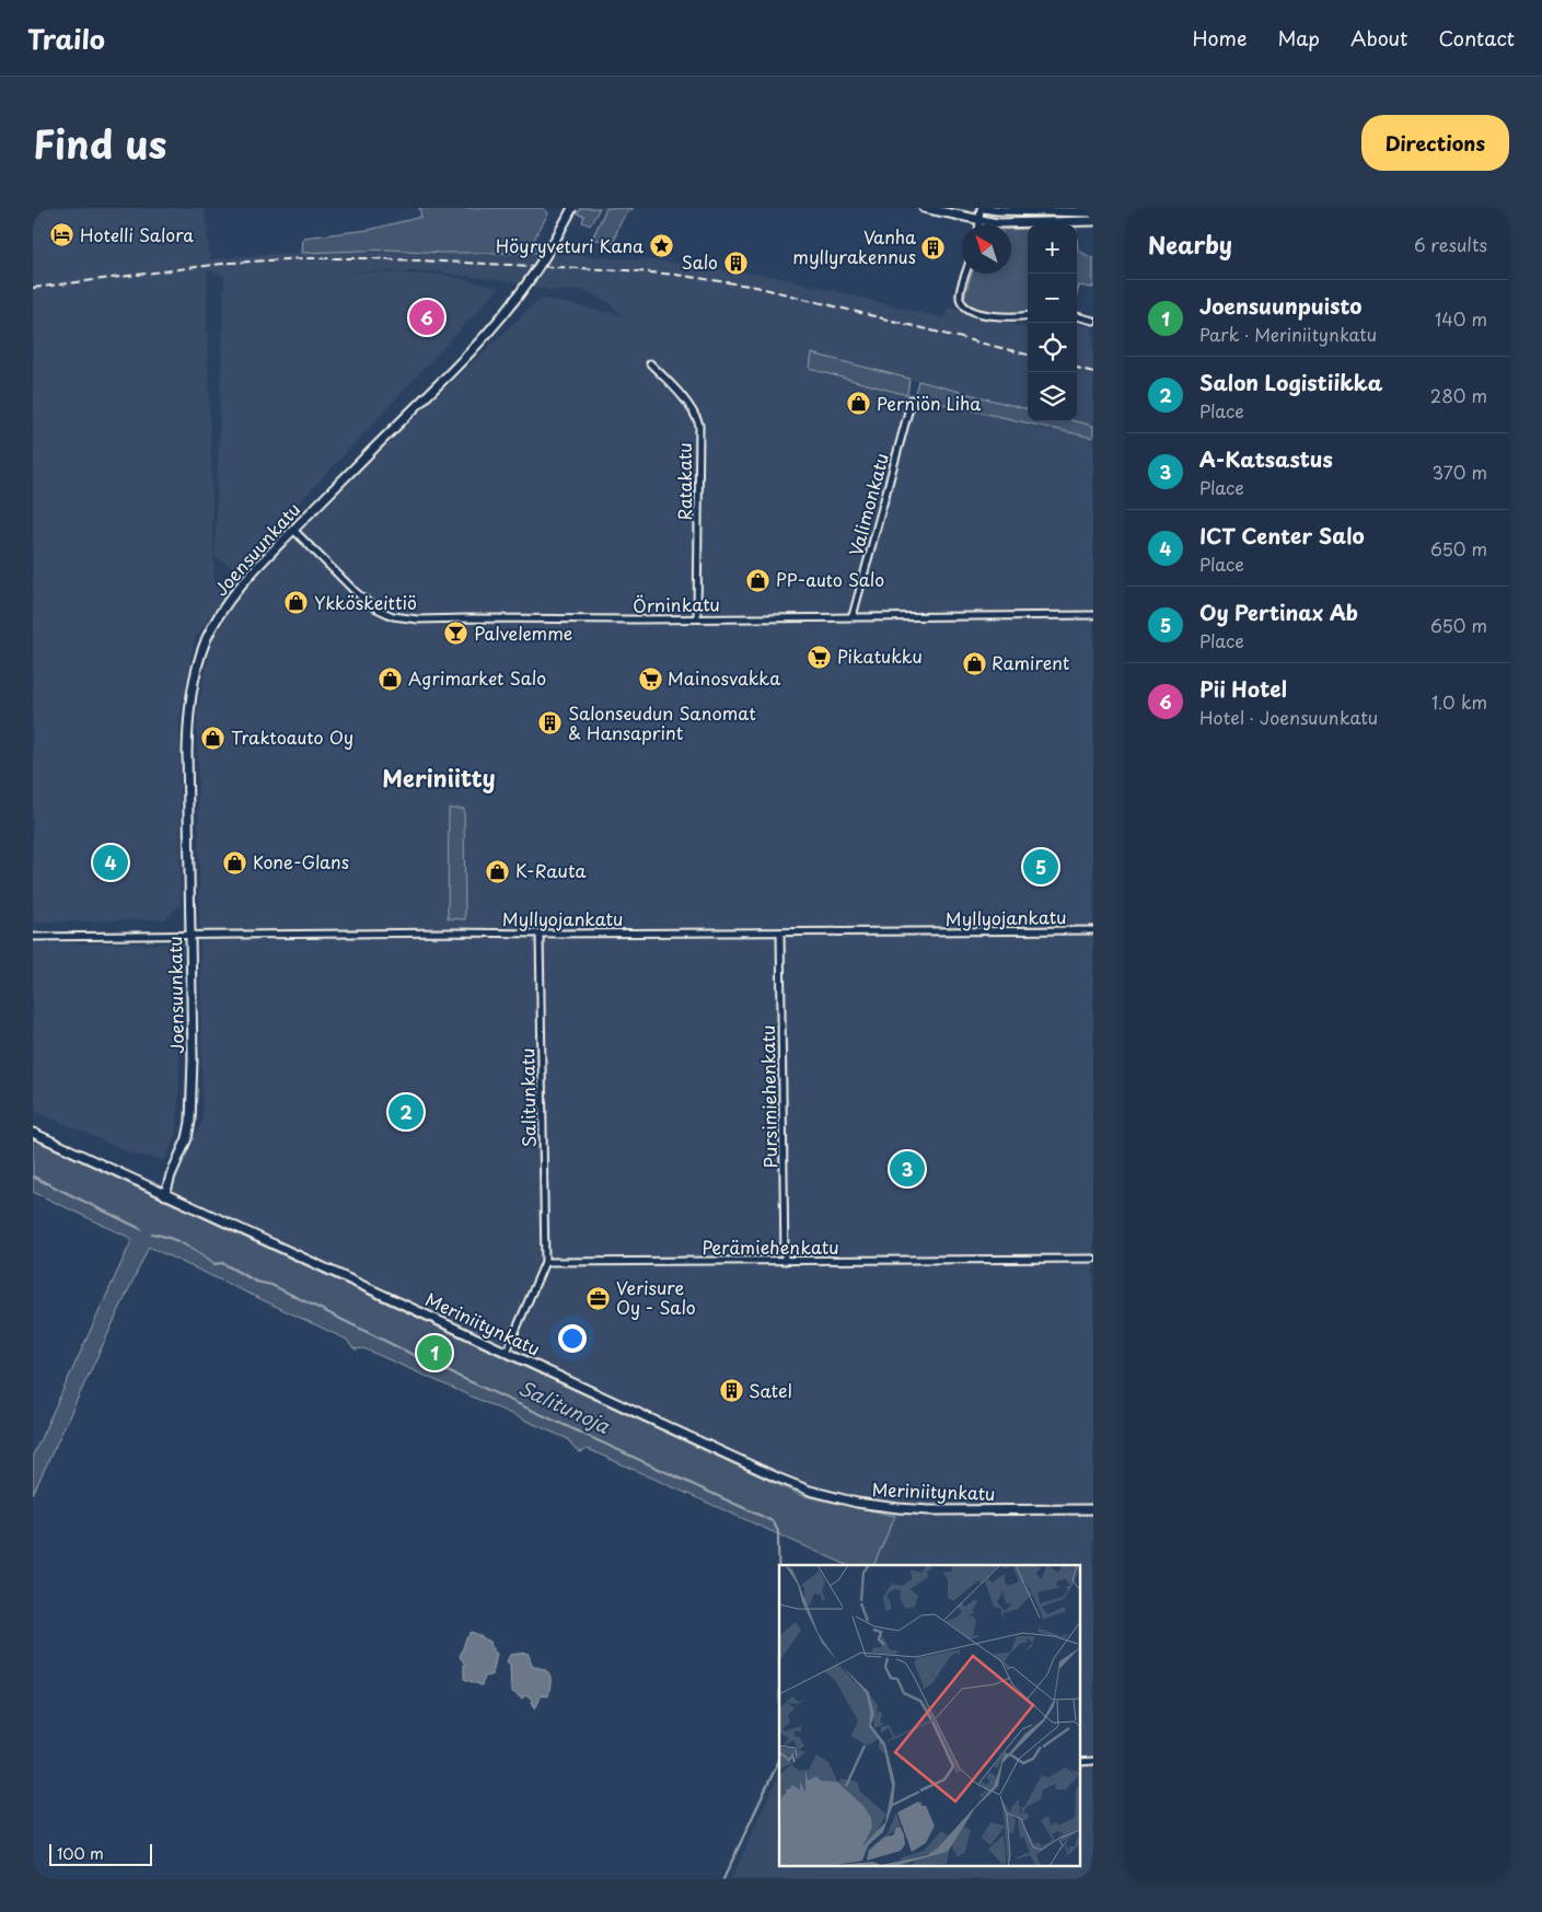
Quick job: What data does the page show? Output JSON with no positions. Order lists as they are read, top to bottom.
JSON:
{
  "streets": {
    "main road": ["Joensuunkatu", "Meriniitynkatu"],
    "street": [
      "Ratakatu",
      "Valimonkatu",
      "Örninkatu",
      "Myllyojankatu",
      "Pursimiehenkatu",
      "Salitunkatu",
      "Perämiehenkatu"
    ]
  },
  "crossings": [
    ["Ratakatu", "Örninkatu"],
    ["Valimonkatu", "Örninkatu"],
    ["Joensuunkatu", "Örninkatu"],
    ["Joensuunkatu", "Myllyojankatu"],
    ["Joensuunkatu", "Meriniitynkatu"],
    ["Myllyojankatu", "Pursimiehenkatu"],
    ["Myllyojankatu", "Salitunkatu"],
    ["Pursimiehenkatu", "Perämiehenkatu"],
    ["Salitunkatu", "Perämiehenkatu"]
  ],
  "districts": ["Meriniitty"],
  "water": ["Salitunoja"],
  "places": {
    "hotel": ["Hotelli Salora"],
    "place": ["Höyryveturi Kana"],
    "building": [
      "Vanha myllyrakennus",
      "Salo",
      "Salonseudun Sanomat & Hansaprint",
      "Satel"
    ],
    "shop": [
      "Perniön Liha",
      "PP-auto Salo",
      "Ykköskeittiö",
      "Ramirent",
      "Agrimarket Salo",
      "Traktoauto Oy",
      "Kone-Glans",
      "K-Rauta"
    ],
    "bar": ["Palvelemme"],
    "supermarket": ["Pikatukku", "Mainosvakka"],
    "office": ["Verisure Oy - Salo"]
  },
  "scale_bar": "100 m",
  "north": "top left",
  "page": {
    "header": "Trailo",
    "nav": [
      "Home",
      "Map",
      "About",
      "Contact"
    ],
    "title": "Find us",
    "buttons": "Directions",
    "heading": ["Nearby", "6 results"],
    "map_buttons": ["+", "−"],
    "list": [
      {
        "mark": "1",
        "name": "Joensuunpuisto",
        "note": "Park · Meriniitynkatu",
        "value": "140 m"
      },
      {
        "mark": "2",
        "name": "Salon Logistiikka",
        "note": "Place",
        "value": "280 m"
      },
      {
        "mark": "3",
        "name": "A-Katsastus",
        "note": "Place",
        "value": "370 m"
      },
      {
        "mark": "4",
        "name": "ICT Center Salo",
        "note": "Place",
        "value": "650 m"
      },
      {
        "mark": "5",
        "name": "Oy Pertinax Ab",
        "note": "Place",
        "value": "650 m"
      },
      {
        "mark": "6",
        "name": "Pii Hotel",
        "note": "Hotel · Joensuunkatu",
        "value": "1.0 km"
      }
    ],
    "pins": [
      "6",
      "4",
      "5",
      "2",
      "3",
      "1"
    ],
    "scale": "100 m"
  }
}
